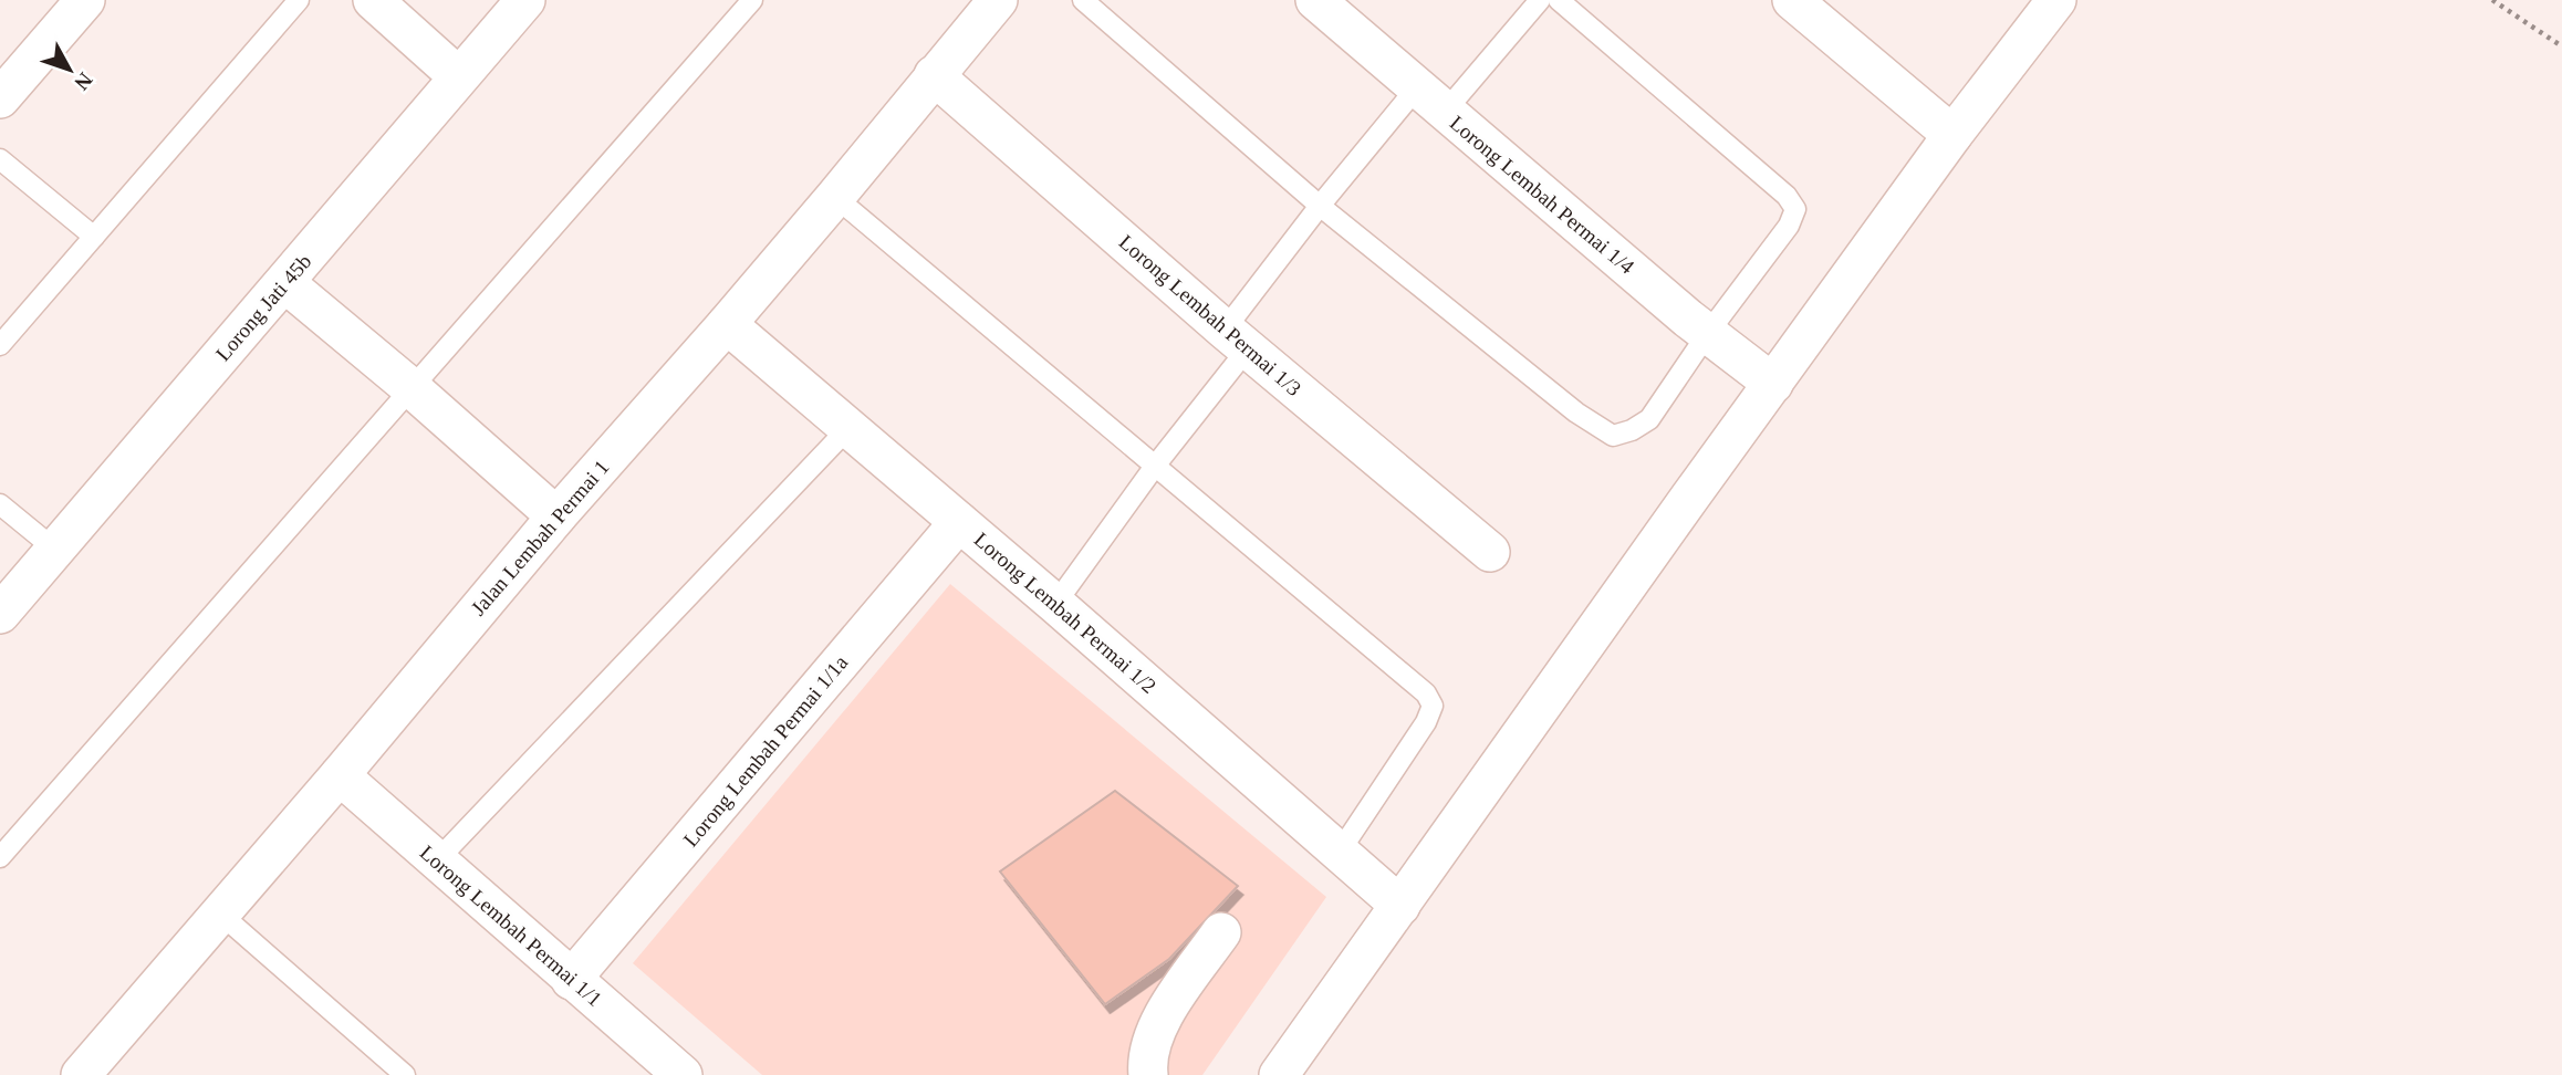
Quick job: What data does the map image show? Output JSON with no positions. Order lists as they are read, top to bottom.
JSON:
{
  "streets": {
    "street": [
      "Lorong Lembah Permai 1/4",
      "Lorong Jati 45b",
      "Lorong Lembah Permai 1/3",
      "Jalan Lembah Permai 1",
      "Lorong Lembah Permai 1/2",
      "Lorong Lembah Permai 1/1a",
      "Lorong Lembah Permai 1/1"
    ]
  },
  "crossings": [
    ["Lorong Lembah Permai 1/3", "Jalan Lembah Permai 1"],
    ["Jalan Lembah Permai 1", "Lorong Lembah Permai 1/2"],
    ["Jalan Lembah Permai 1", "Lorong Lembah Permai 1/1"],
    ["Lorong Lembah Permai 1/2", "Lorong Lembah Permai 1/1a"],
    ["Lorong Lembah Permai 1/1a", "Lorong Lembah Permai 1/1"]
  ],
  "north": "bottom right"
}
